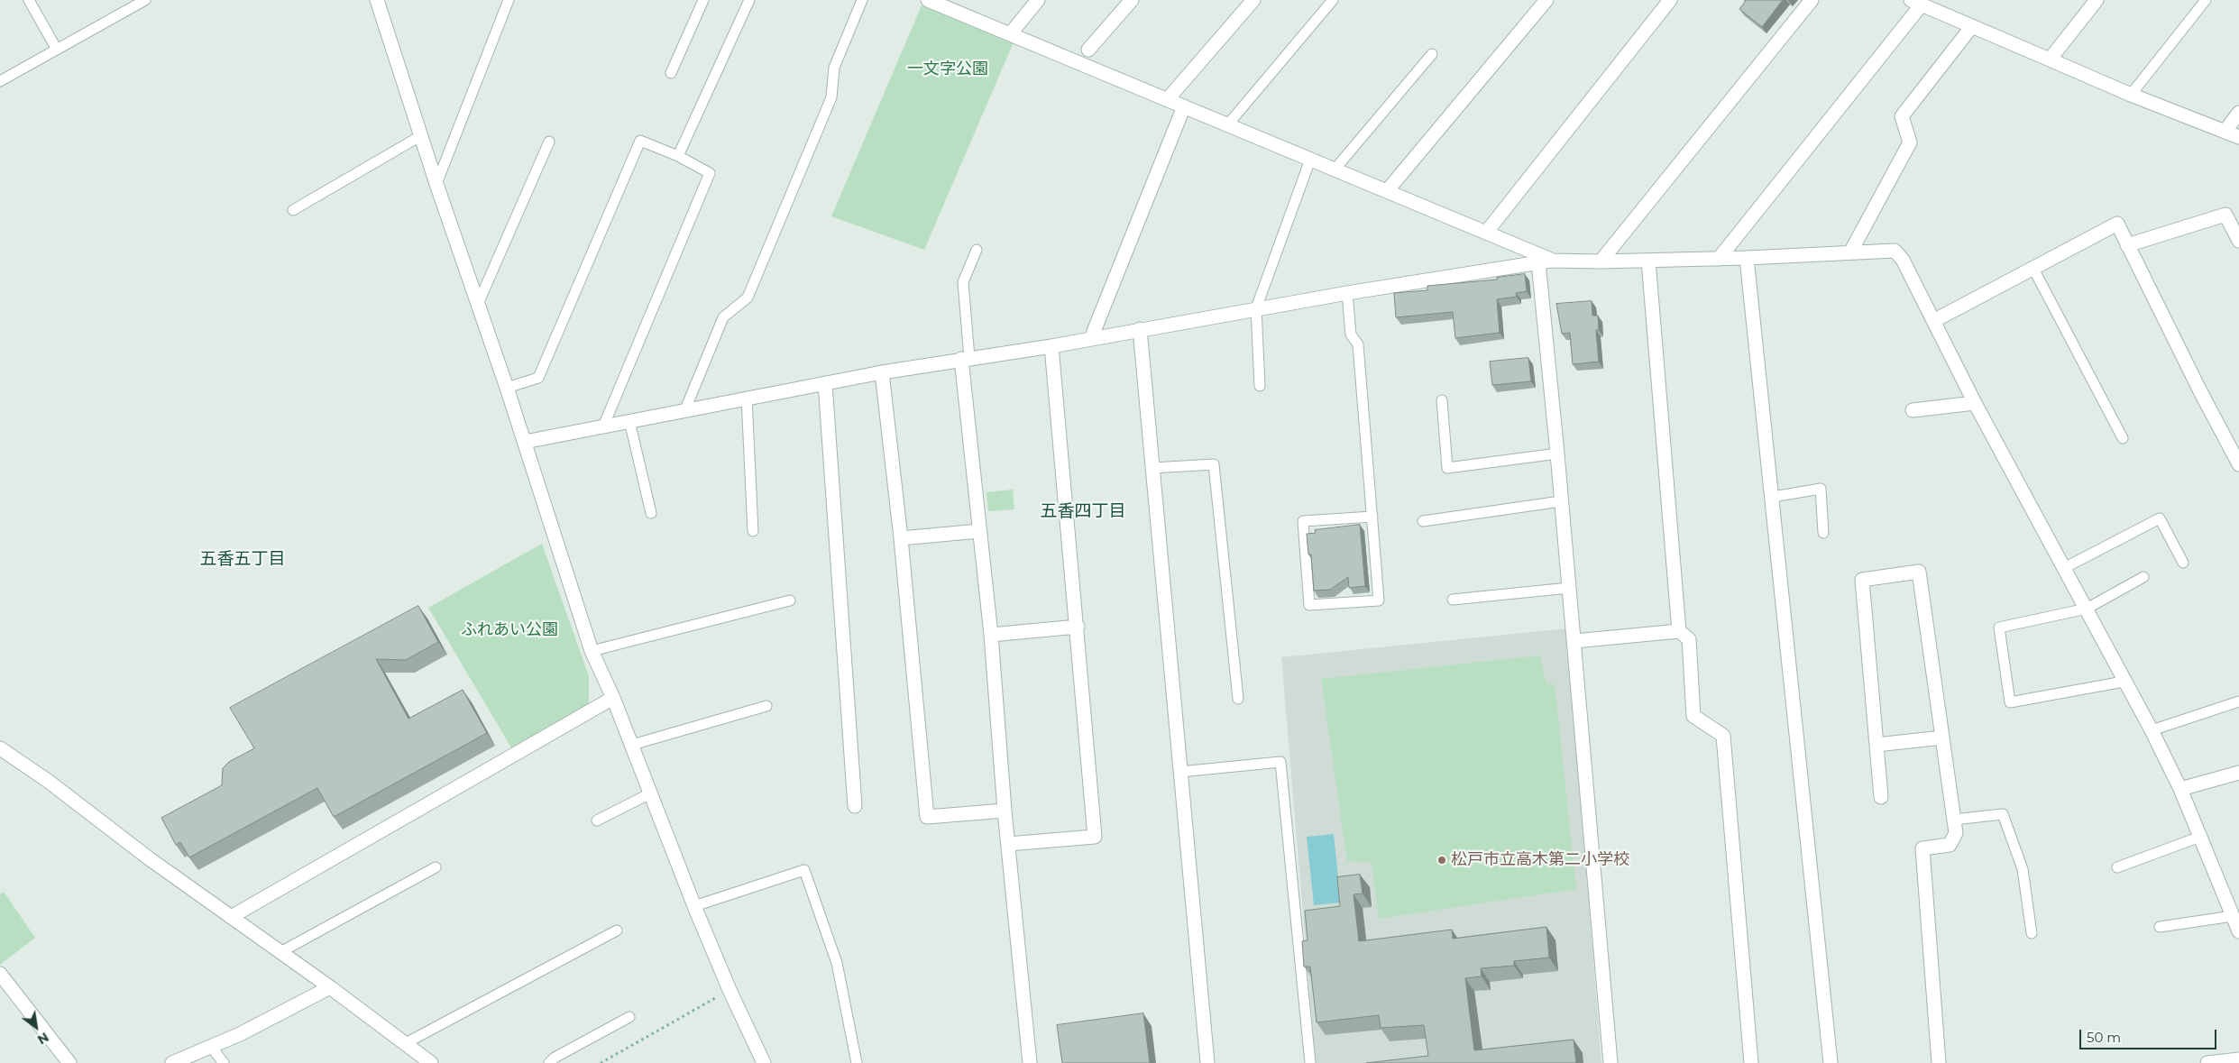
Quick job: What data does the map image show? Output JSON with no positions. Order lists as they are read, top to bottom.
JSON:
{
  "districts": ["五香四丁目", "五香五丁目"],
  "parks": ["一文字公園", "ふれあい公園"],
  "places": ["松戸市立高木第二小学校"],
  "scale_bar": "50 m",
  "north": "bottom right"
}
